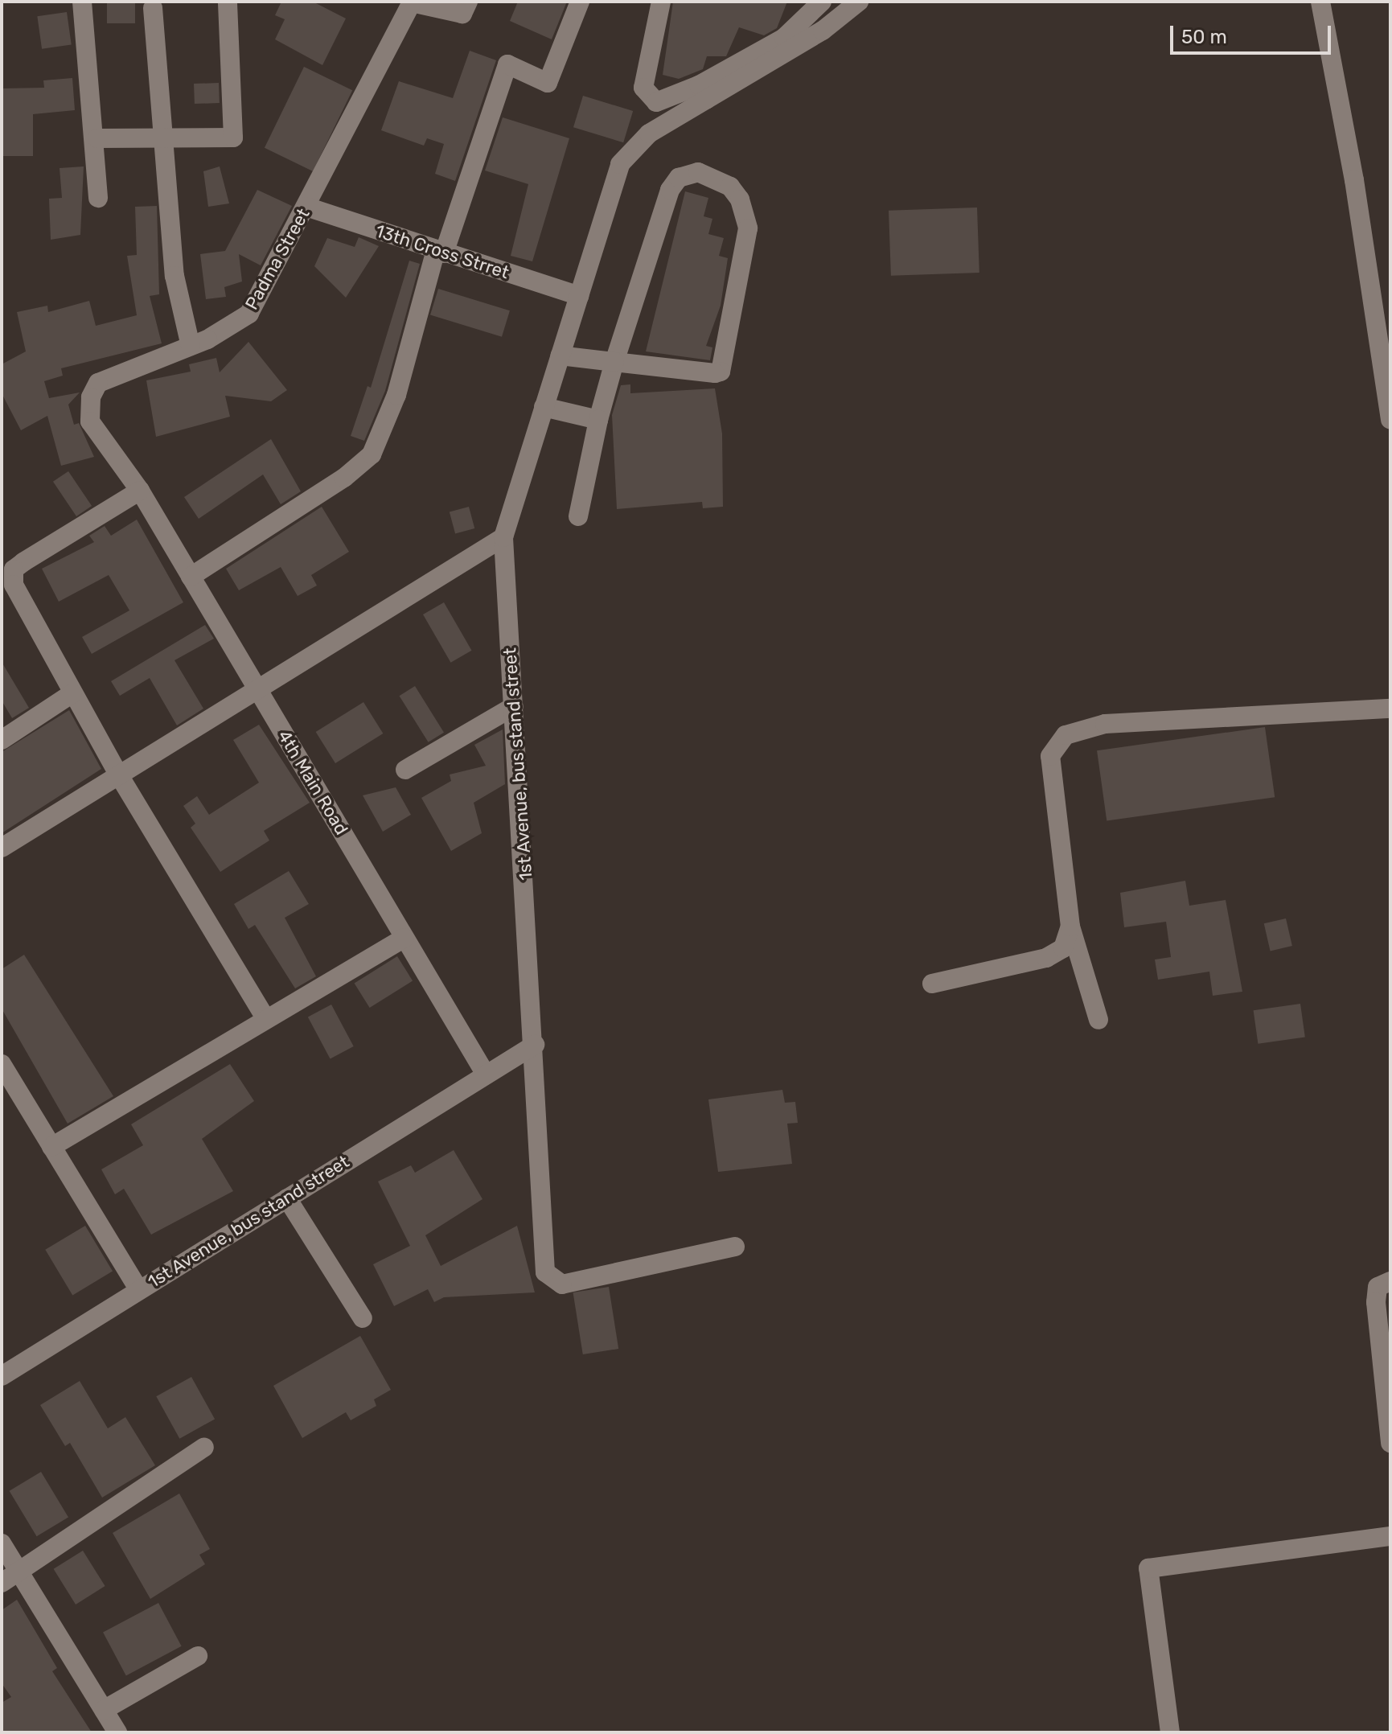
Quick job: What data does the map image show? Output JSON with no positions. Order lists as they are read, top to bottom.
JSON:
{
  "streets": {
    "street": [
      "13th Cross Strret",
      "Padma Street",
      "1st Avenue, bus stand street",
      "4th Main Road"
    ]
  },
  "crossings": [
    ["13th Cross Strret", "Padma Street"],
    ["13th Cross Strret", "1st Avenue, bus stand street"],
    ["Padma Street", "4th Main Road"],
    ["1st Avenue, bus stand street", "4th Main Road"]
  ],
  "scale_bar": "50 m"
}
